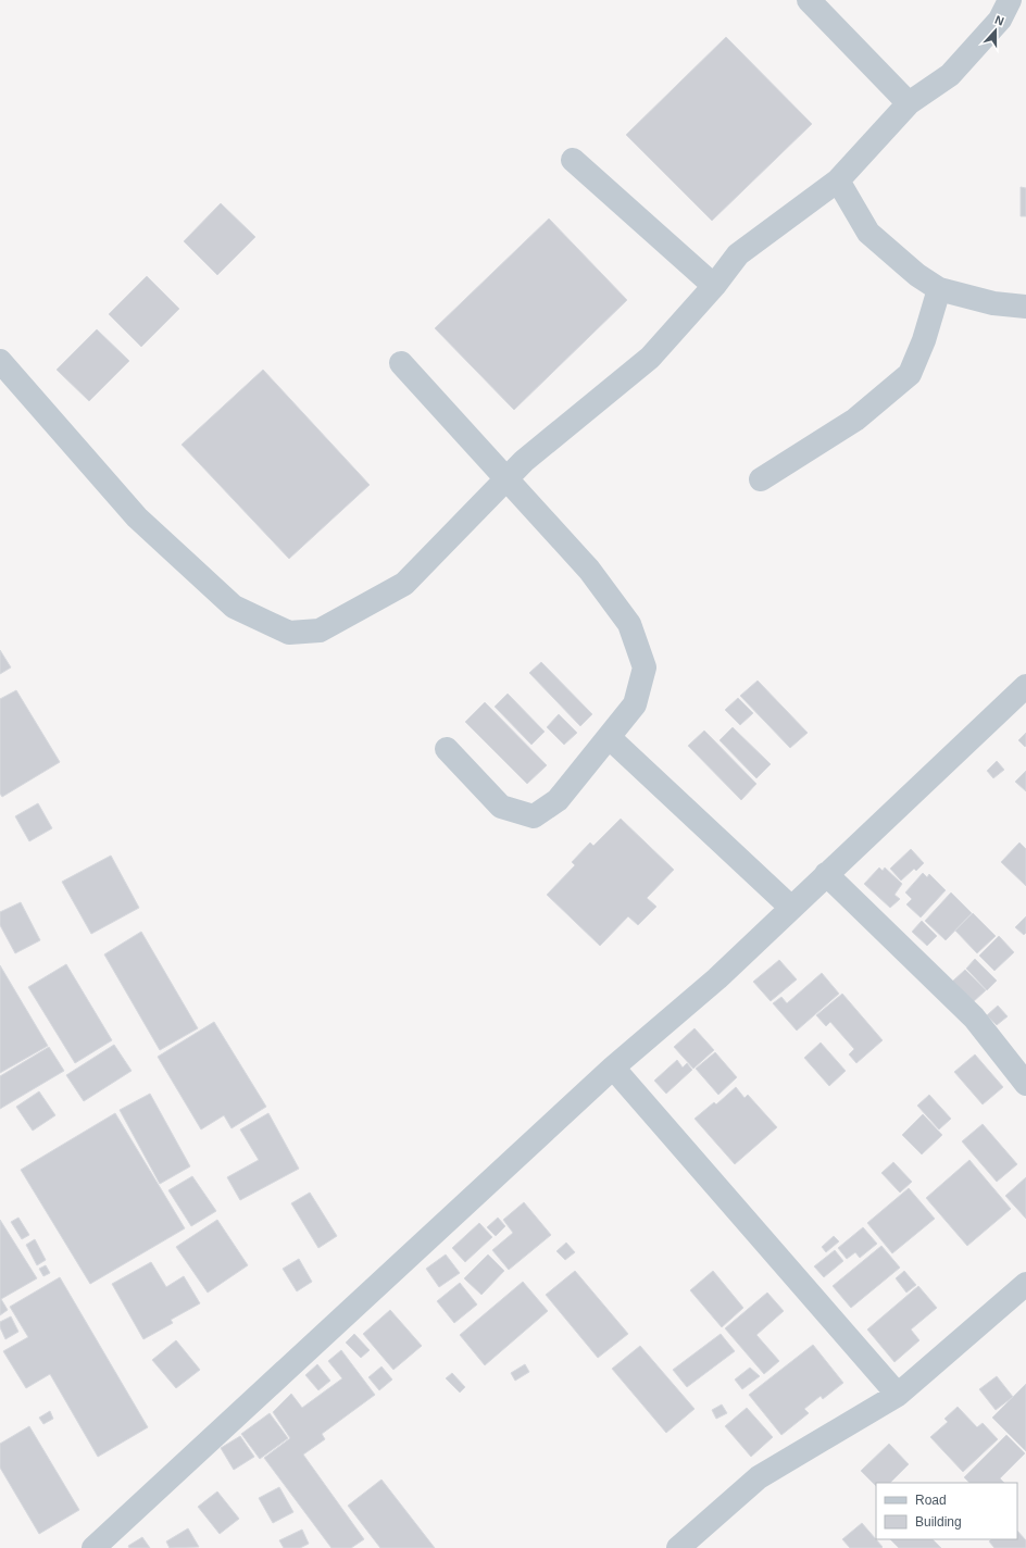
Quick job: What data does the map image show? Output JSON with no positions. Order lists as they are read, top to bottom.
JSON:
{
  "legend": ["Road", "Building"],
  "north": "top"
}
